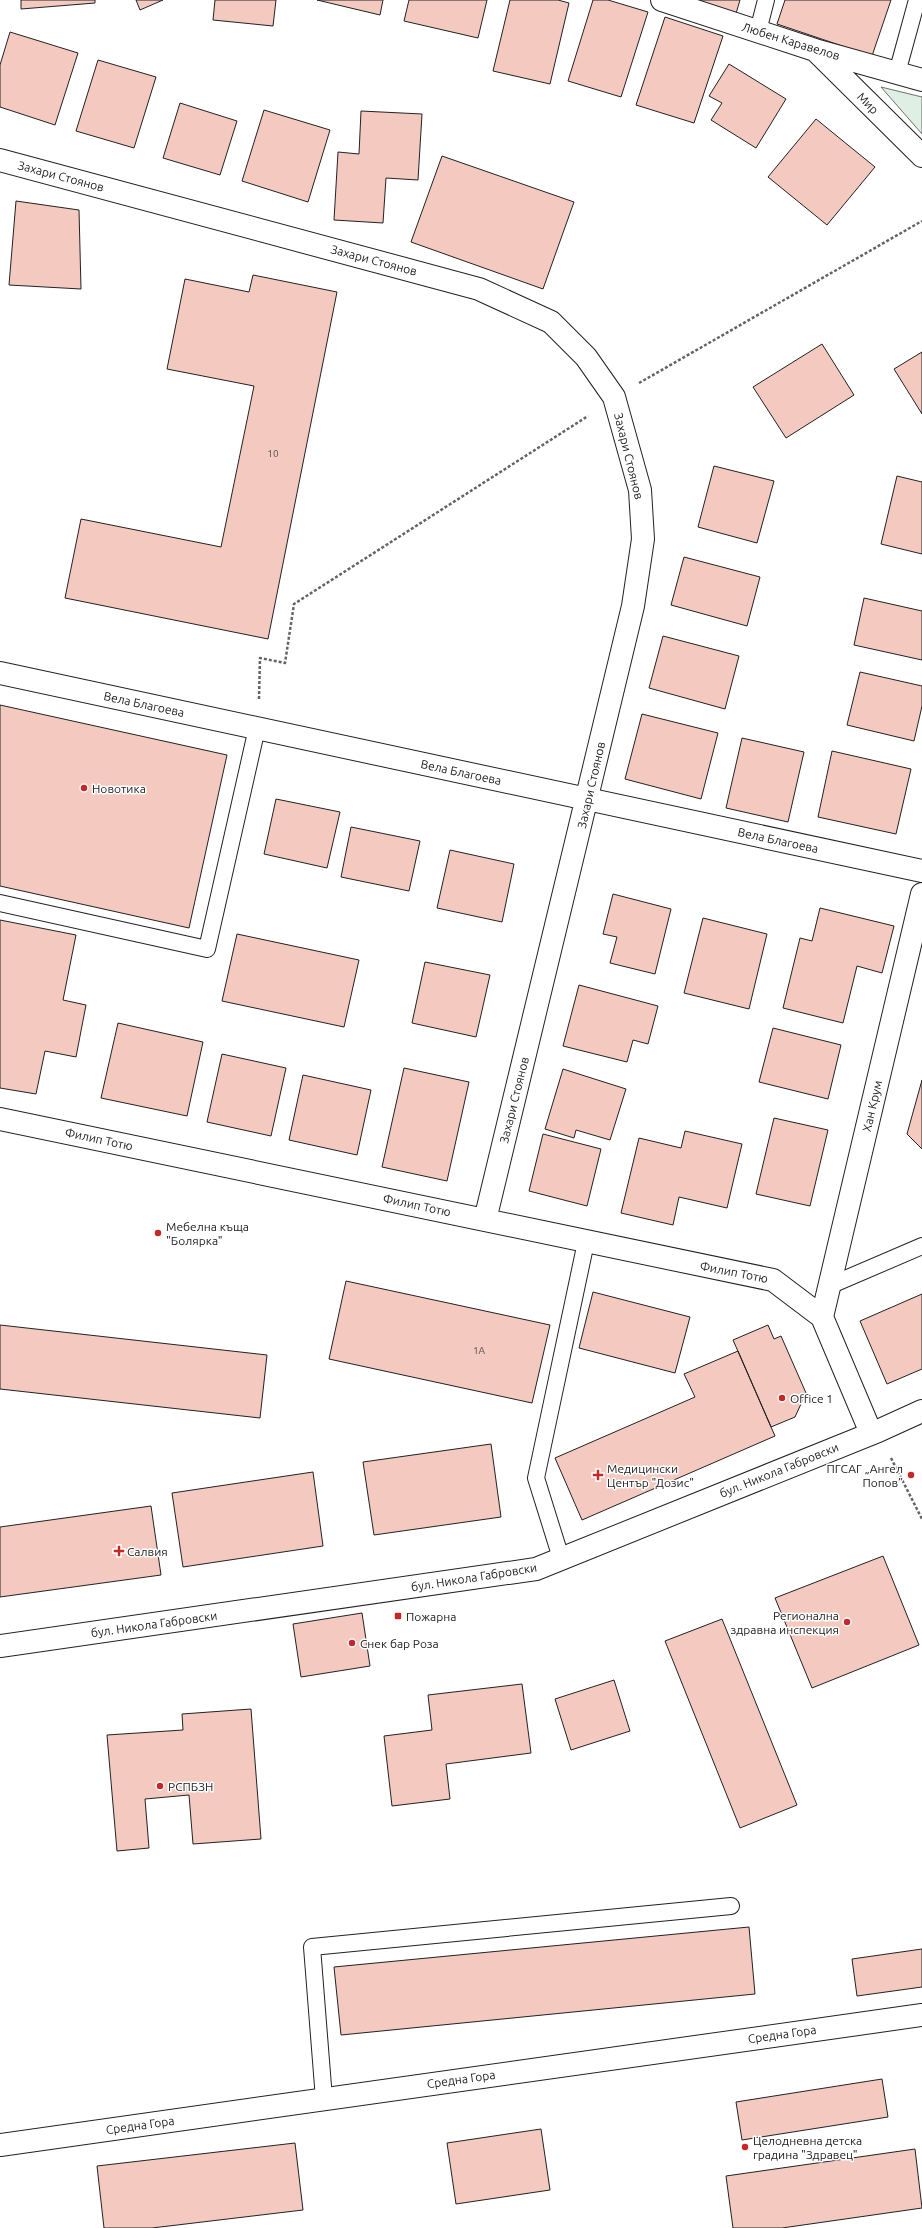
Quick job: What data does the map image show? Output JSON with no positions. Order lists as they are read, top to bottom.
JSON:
{
  "streets": {
    "street": [
      "Любен Каравелов",
      "Мир",
      "Захари Стоянов",
      "Вела Благоева",
      "Хан Крум",
      "Филип Тотю",
      "бул. Никола Габровски",
      "Средна Гора"
    ]
  },
  "crossings": [
    ["Любен Каравелов", "Мир"],
    ["Захари Стоянов", "Вела Благоева"],
    ["Захари Стоянов", "Филип Тотю"],
    ["Хан Крум", "Филип Тотю"]
  ],
  "places": {
    "other": [
      "Новотика",
      "Мебелна къща \"Болярка\"",
      "Office 1",
      "ПГСАГ „Ангел Попов”",
      "Регионална здравна инспекция",
      "Снек бар Роза",
      "РСПБЗН",
      "Целодневна детска градина \"Здравец\""
    ],
    "health": ["Медицински Център \"Дозис\"", "Салвия"],
    "transit": ["Пожарна"]
  },
  "house_numbers": ["10", "1А"]
}
